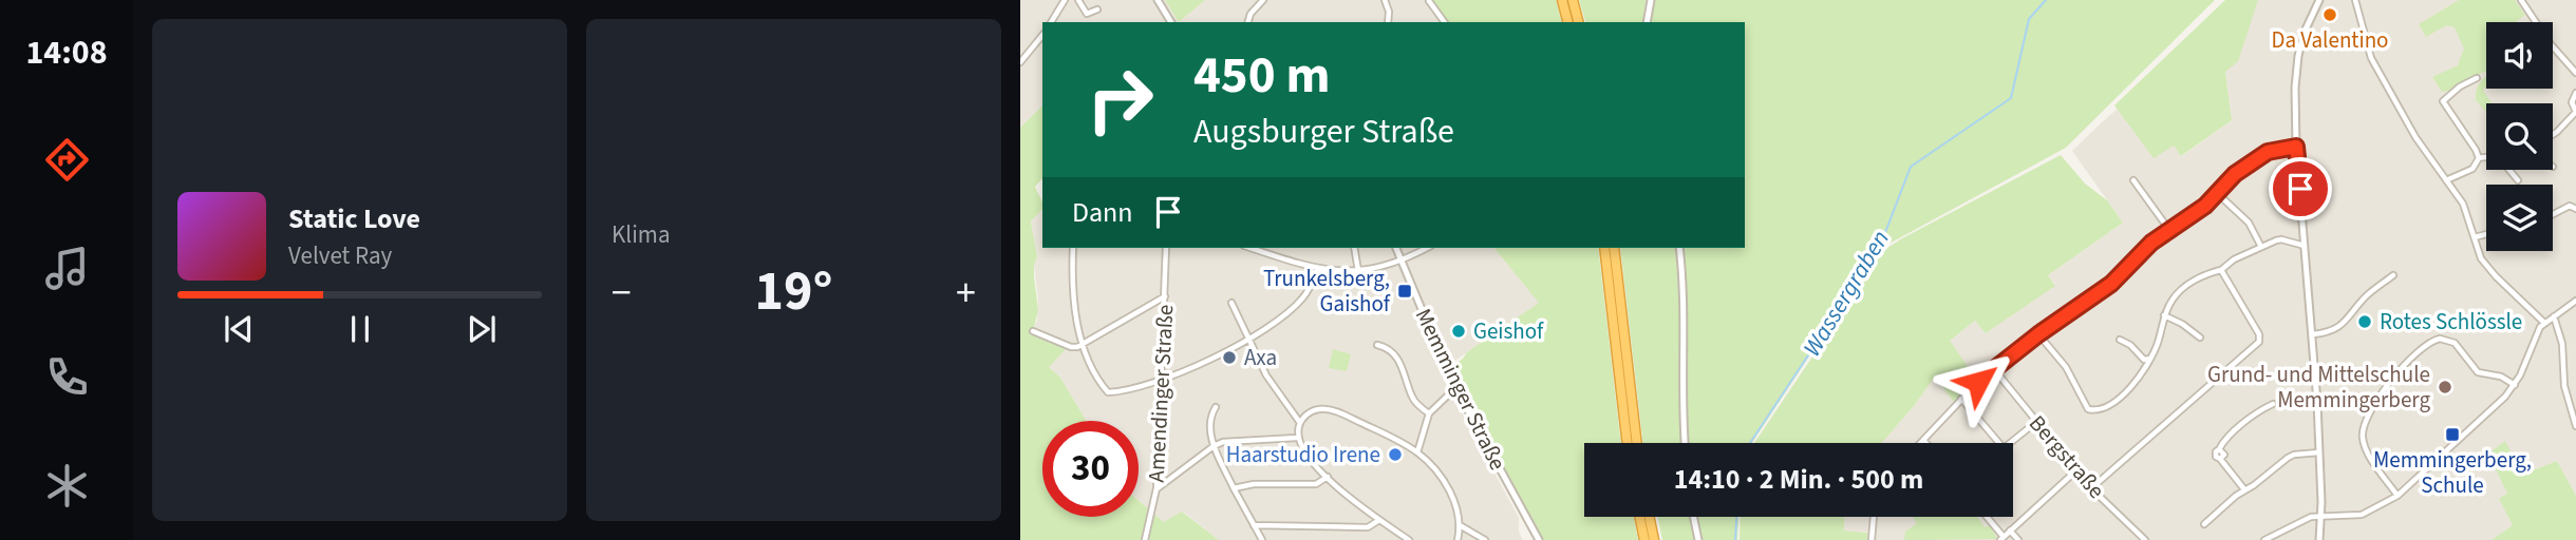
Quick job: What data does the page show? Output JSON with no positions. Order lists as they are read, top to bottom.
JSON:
{
  "streets": {
    "street": ["Memminger Straße", "Amendinger Straße", "Bergstraße"]
  },
  "water": ["Wassergraben"],
  "places": {
    "other": [
      "Da Valentino",
      "Rotes Schlössle",
      "Geishof",
      "Axa",
      "Grund- und Mittelschule Memmingerberg",
      "Haarstudio Irene"
    ],
    "transit": ["Trunkelsberg, Gaishof", "Memmingerberg, Schule"]
  },
  "page": {
    "tabs": "14:08",
    "tile": "Klima",
    "turn": ["450 m", "Augsburger Straße"],
    "then": "Dann",
    "song": ["Static Love", "Velvet Ray"],
    "heat": ["−", "19°", "+"],
    "limit": "30",
    "trip": "14:10 · 2 Min. · 500 m"
  }
}
